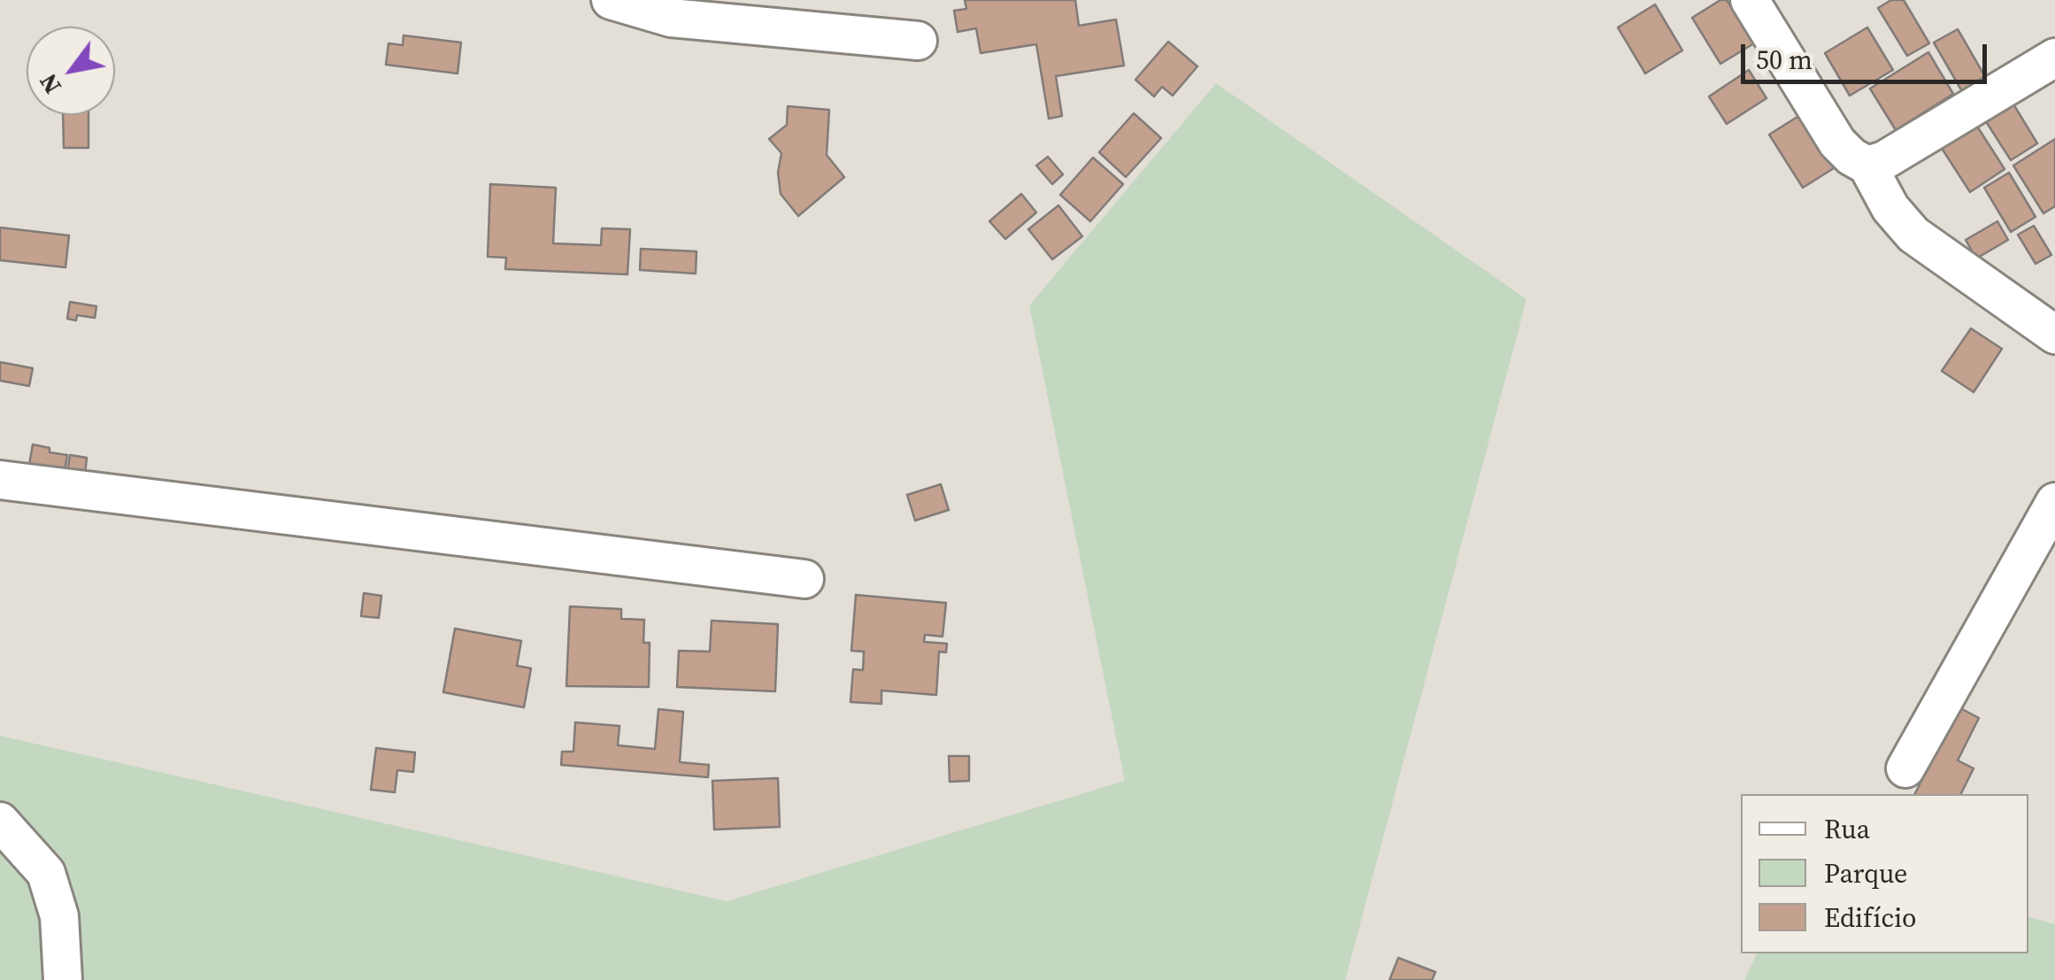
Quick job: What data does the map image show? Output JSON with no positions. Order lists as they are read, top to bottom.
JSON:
{
  "legend": ["Rua", "Parque", "Edifício"],
  "scale_bar": "50 m",
  "north": "bottom left"
}
